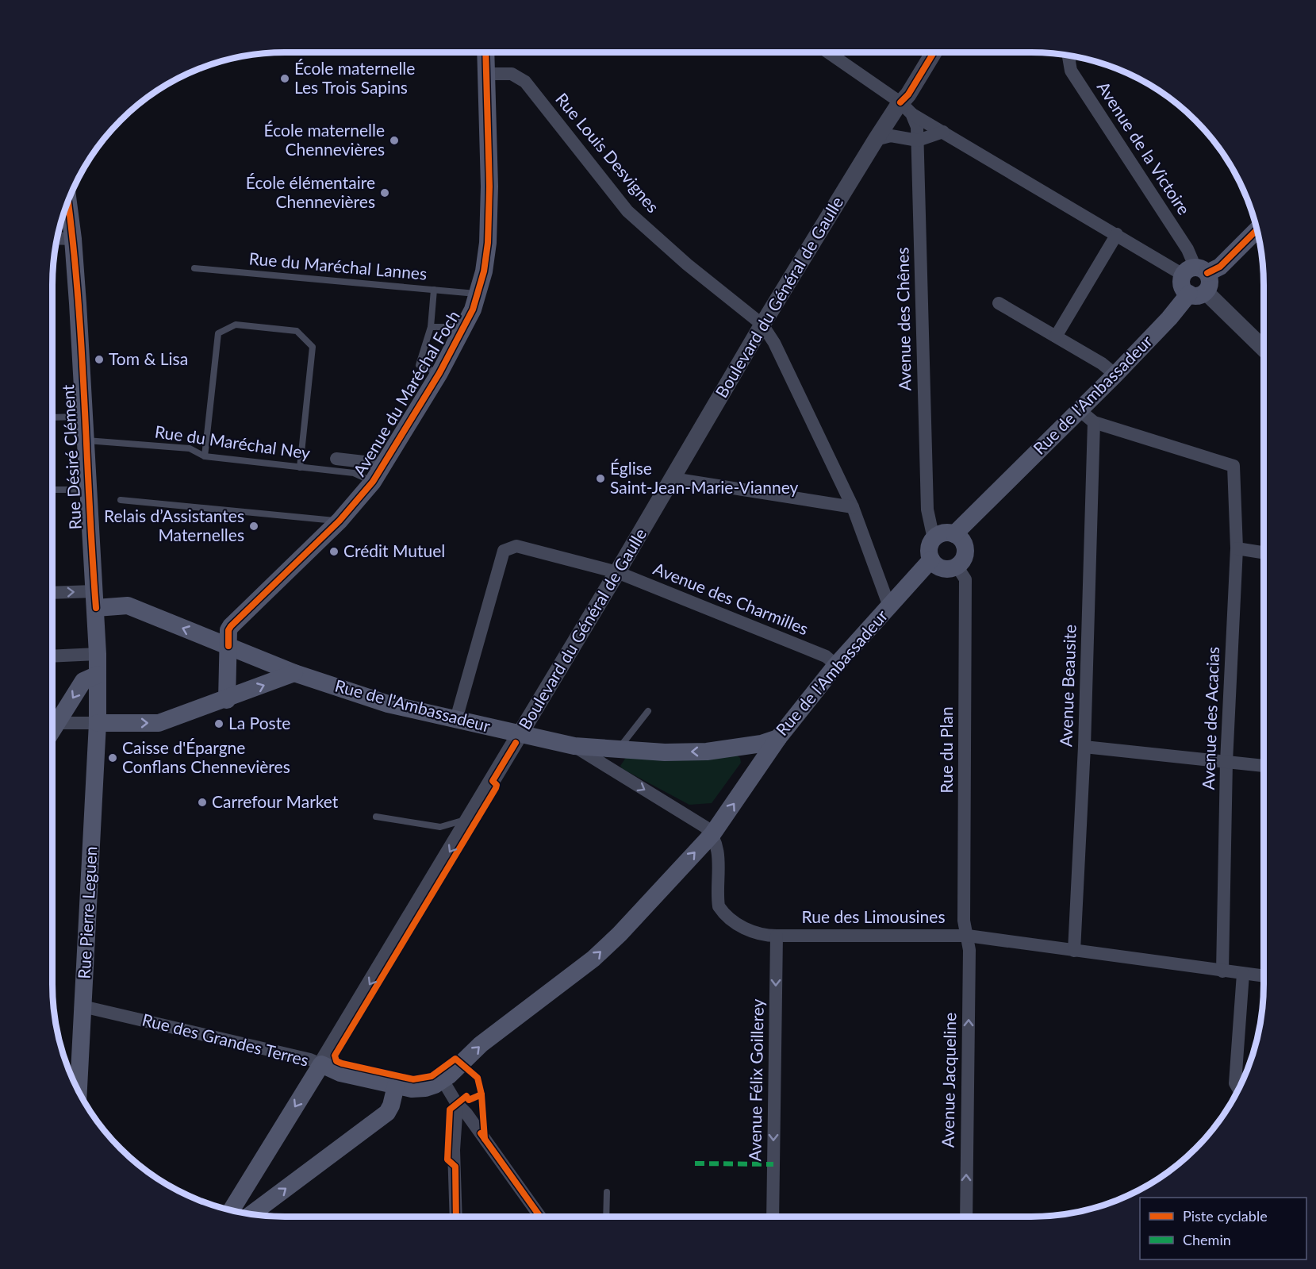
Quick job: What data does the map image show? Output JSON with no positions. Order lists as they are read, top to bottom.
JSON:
{
  "streets": {
    "main road": [
      "Boulevard du Général de Gaulle",
      "Avenue du Maréchal Foch",
      "Rue de l'Ambassadeur",
      "Rue Désiré Clément",
      "Rue Pierre Leguen",
      "Rue des Grandes Terres"
    ],
    "street": [
      "Avenue de la Victoire",
      "Rue Louis Desvignes",
      "Avenue des Chênes",
      "Avenue des Charmilles",
      "Avenue Beausite",
      "Avenue des Acacias",
      "Rue du Plan",
      "Rue des Limousines",
      "Avenue Félix Goillerey",
      "Avenue Jacqueline"
    ],
    "lane": ["Rue du Maréchal Lannes", "Rue du Maréchal Ney"]
  },
  "crossings": [
    ["Rue Louis Desvignes", "Boulevard du Général de Gaulle"],
    ["Rue Louis Desvignes", "Avenue du Maréchal Foch"],
    ["Rue Louis Desvignes", "Rue de l'Ambassadeur"],
    ["Rue du Maréchal Lannes", "Avenue du Maréchal Foch"],
    ["Boulevard du Général de Gaulle", "Avenue des Chênes"],
    ["Boulevard du Général de Gaulle", "Rue de l'Ambassadeur"],
    ["Boulevard du Général de Gaulle", "Avenue des Charmilles"],
    ["Boulevard du Général de Gaulle", "Rue des Grandes Terres"],
    ["Avenue des Chênes", "Rue de l'Ambassadeur"],
    ["Avenue des Chênes", "Rue du Plan"],
    ["Avenue du Maréchal Foch", "Rue de l'Ambassadeur"],
    ["Avenue du Maréchal Foch", "Rue du Maréchal Ney"],
    ["Rue de l'Ambassadeur", "Rue Désiré Clément"],
    ["Rue de l'Ambassadeur", "Avenue des Charmilles"],
    ["Rue de l'Ambassadeur", "Rue du Plan"],
    ["Rue du Maréchal Ney", "Rue Désiré Clément"],
    ["Rue Désiré Clément", "Rue Pierre Leguen"],
    ["Avenue Beausite", "Avenue des Acacias"],
    ["Avenue Beausite", "Rue des Limousines"],
    ["Avenue des Acacias", "Rue des Limousines"],
    ["Rue du Plan", "Rue des Limousines"],
    ["Rue du Plan", "Avenue Jacqueline"],
    ["Rue Pierre Leguen", "Rue des Grandes Terres"],
    ["Rue des Limousines", "Avenue Félix Goillerey"],
    ["Rue des Limousines", "Avenue Jacqueline"]
  ],
  "one_way": ["Avenue Félix Goillerey", "Avenue Jacqueline"],
  "places": [
    "École maternelle Les Trois Sapins",
    "École maternelle Chennevières",
    "École élémentaire Chennevières",
    "Tom & Lisa",
    "Église Saint-Jean-Marie-Vianney",
    "Relais d’Assistantes Maternelles",
    "Crédit Mutuel",
    "La Poste",
    "Caisse d'Épargne Conflans Chennevières",
    "Carrefour Market"
  ],
  "legend": ["Piste cyclable", "Chemin"]
}
